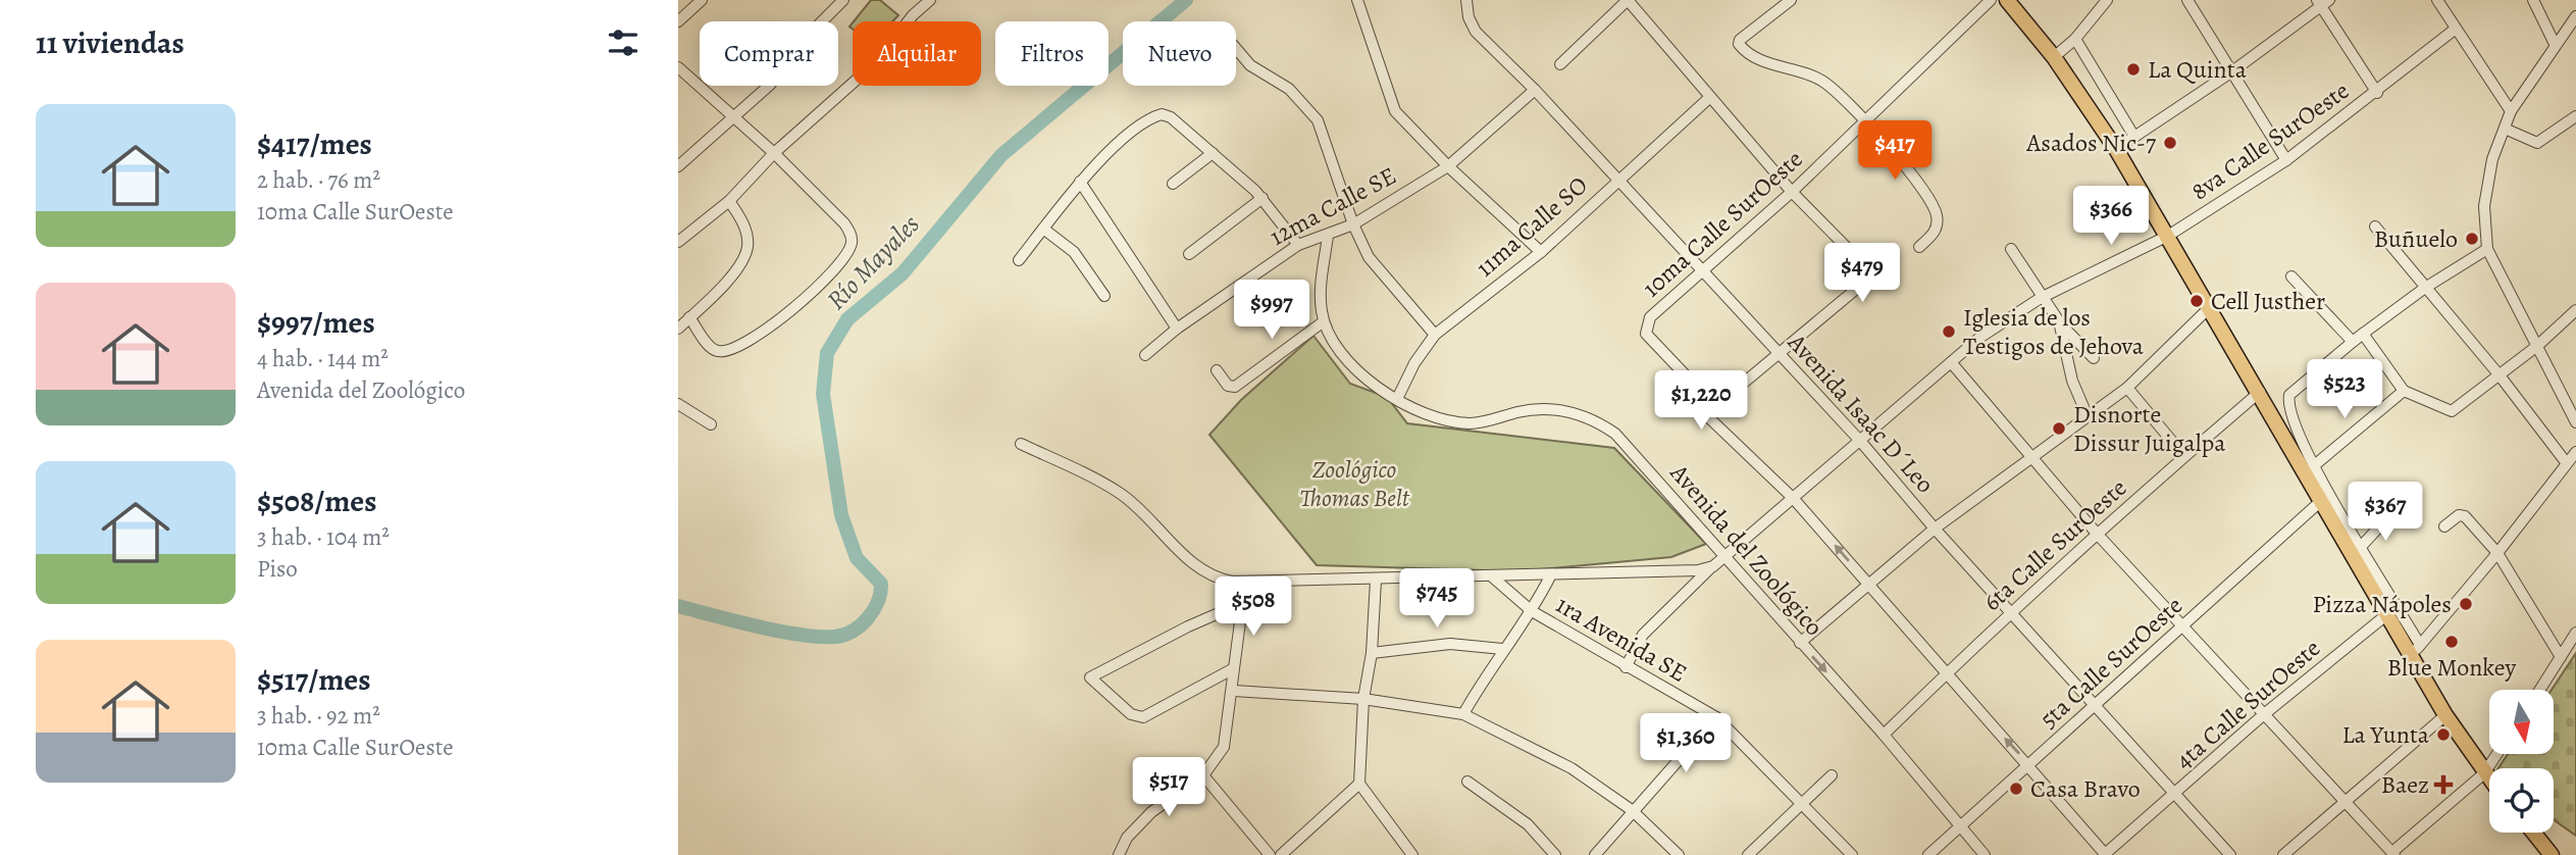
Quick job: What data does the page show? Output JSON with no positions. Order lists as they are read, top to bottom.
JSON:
{
  "streets": {
    "street": [
      "8va Calle SurOeste",
      "12ma Calle SE",
      "10ma Calle SurOeste",
      "11ma Calle SO",
      "Avenida Isaac D´Leo",
      "6ta Calle SurOeste",
      "Avenida del Zoológico",
      "1ra Avenida SE",
      "5ta Calle SurOeste",
      "4ta Calle SurOeste"
    ]
  },
  "crossings": [
    ["8va Calle SurOeste", "10ma Calle SurOeste"],
    ["8va Calle SurOeste", "Avenida Isaac D´Leo"],
    ["8va Calle SurOeste", "Avenida del Zoológico"],
    ["8va Calle SurOeste", "1ra Avenida SE"],
    ["12ma Calle SE", "Avenida Isaac D´Leo"],
    ["12ma Calle SE", "Avenida del Zoológico"],
    ["10ma Calle SurOeste", "Avenida Isaac D´Leo"],
    ["11ma Calle SO", "Avenida Isaac D´Leo"],
    ["11ma Calle SO", "Avenida del Zoológico"],
    ["Avenida Isaac D´Leo", "6ta Calle SurOeste"],
    ["Avenida Isaac D´Leo", "5ta Calle SurOeste"],
    ["Avenida Isaac D´Leo", "4ta Calle SurOeste"],
    ["6ta Calle SurOeste", "Avenida del Zoológico"],
    ["Avenida del Zoológico", "5ta Calle SurOeste"]
  ],
  "water": ["Río Mayales"],
  "parks": ["Zoológico Thomas Belt"],
  "places": {
    "other": [
      "La Quinta",
      "Asados Nic-7",
      "Buñuelo",
      "Cell Justher",
      "Iglesia de los Testigos de Jehova",
      "Disnorte Dissur Juigalpa",
      "Pizza Nápoles",
      "Blue Monkey",
      "La Yunta",
      "Casa Bravo"
    ],
    "health": ["Baez"]
  },
  "north": "bottom",
  "page": {
    "heading": "11 viviendas",
    "chip": [
      "Comprar",
      "Alquilar",
      "Filtros",
      "Nuevo"
    ],
    "list": [
      {
        "name": "$417/mes",
        "note": "2 hab. · 76 m² · 10ma Calle SurOeste"
      },
      {
        "name": "$997/mes",
        "note": "4 hab. · 144 m² · Avenida del Zoológico"
      },
      {
        "name": "$508/mes",
        "note": "3 hab. · 104 m² · Piso"
      },
      {
        "name": "$517/mes",
        "note": "3 hab. · 92 m² · 10ma Calle SurOeste"
      }
    ],
    "price": [
      "$417",
      "$366",
      "$479",
      "$997",
      "$523",
      "$1,220",
      "$367",
      "$745",
      "$508",
      "$1,360",
      "$517"
    ]
  }
}
